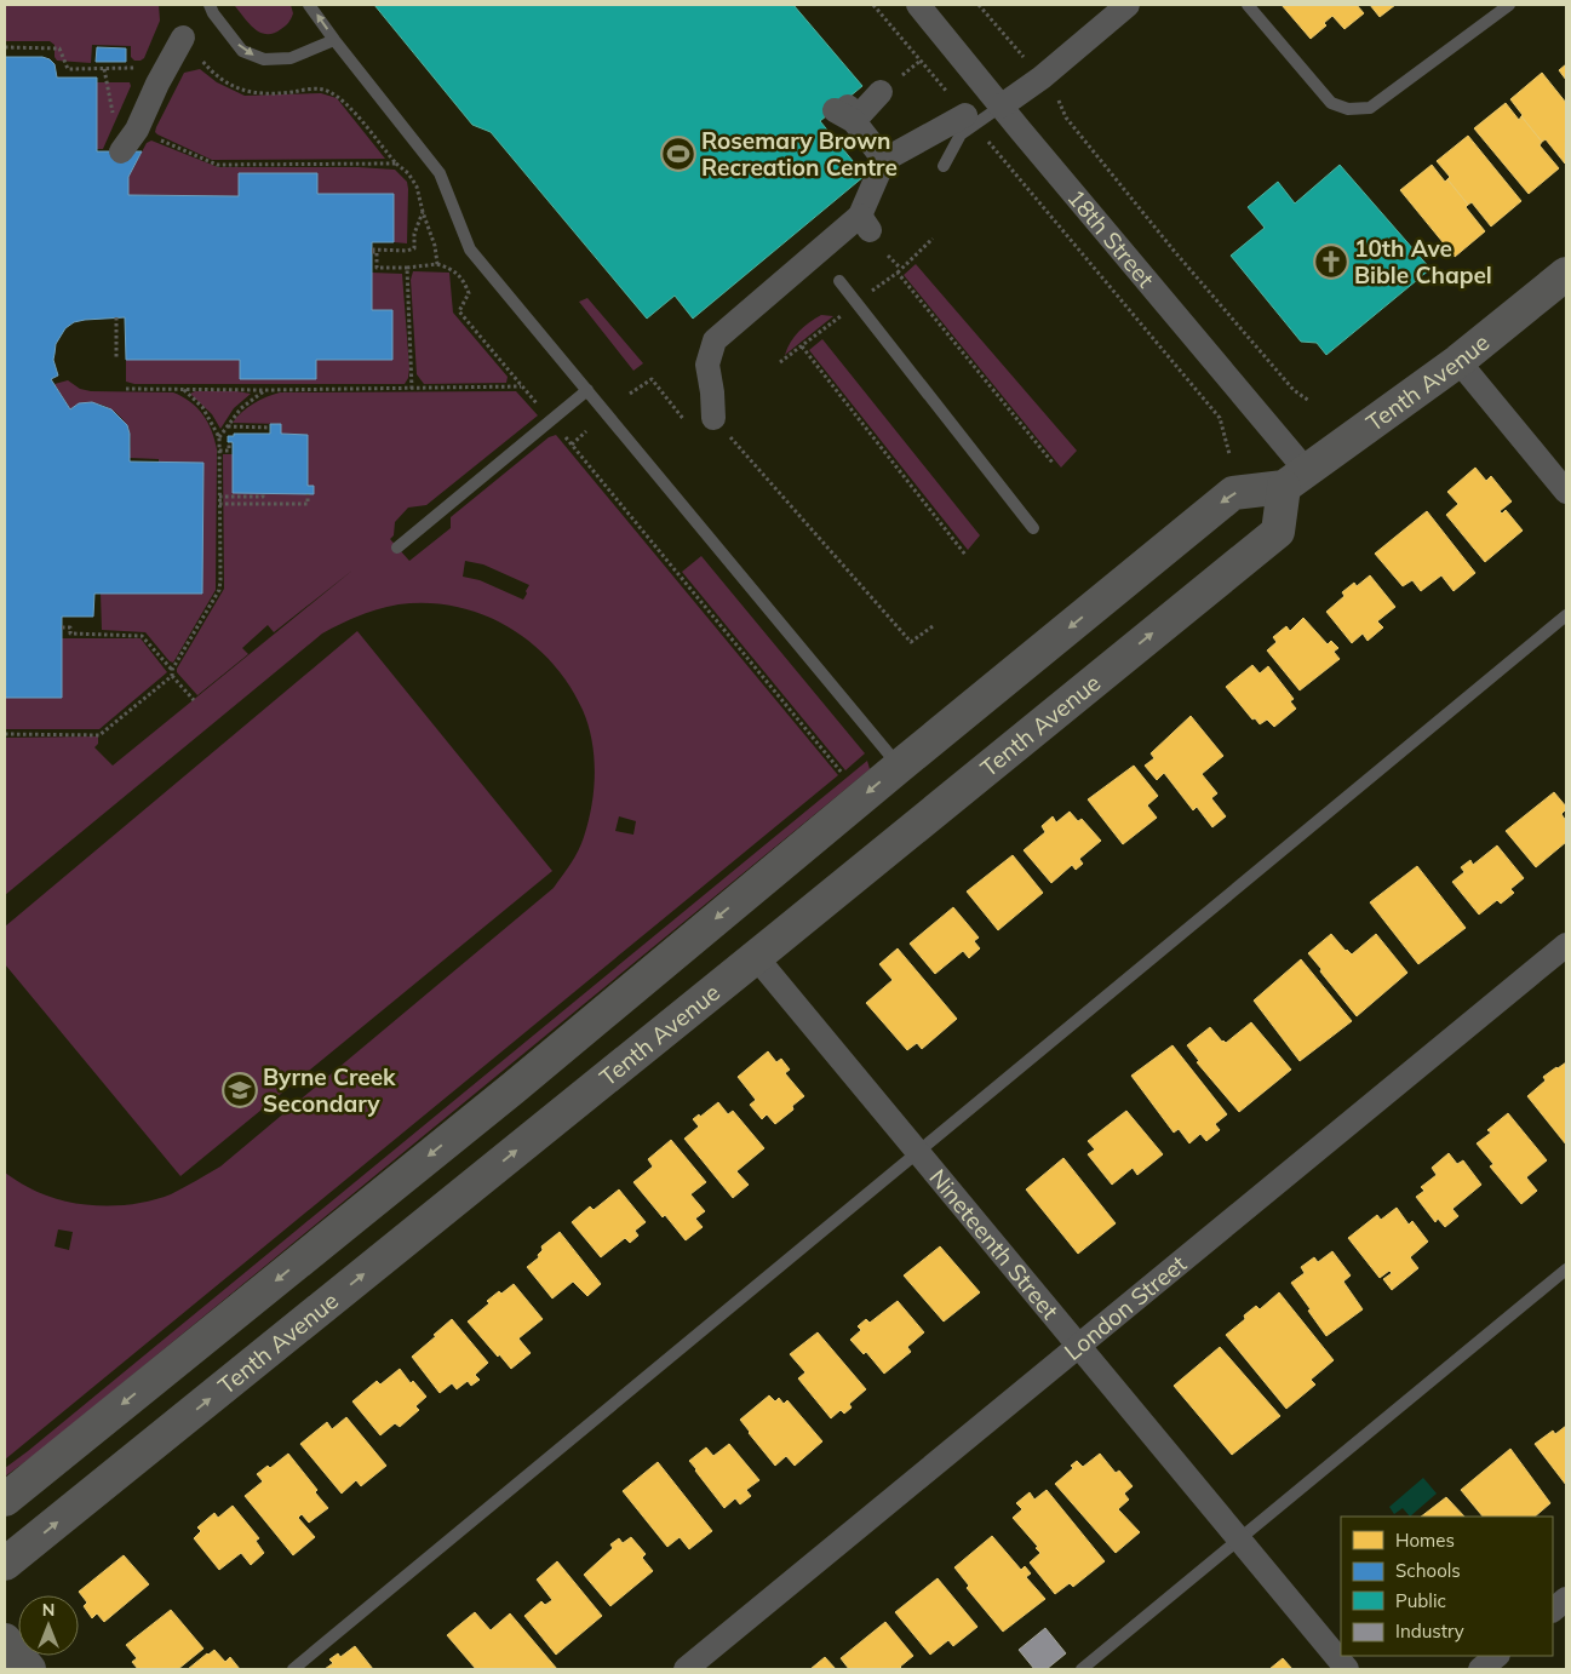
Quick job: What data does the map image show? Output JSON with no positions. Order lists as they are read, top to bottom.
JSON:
{
  "streets": {
    "main road": ["Tenth Avenue"],
    "street": ["18th Street", "Nineteenth Street", "London Street"]
  },
  "crossings": [
    ["18th Street", "Tenth Avenue"],
    ["Tenth Avenue", "Nineteenth Street"],
    ["Nineteenth Street", "London Street"]
  ],
  "places": {
    "sports": ["Rosemary Brown Recreation Centre"],
    "church": ["10th Ave Bible Chapel"],
    "school or university": ["Byrne Creek Secondary"]
  },
  "legend": [
    "Homes",
    "Schools",
    "Public",
    "Industry"
  ],
  "north": "top"
}
